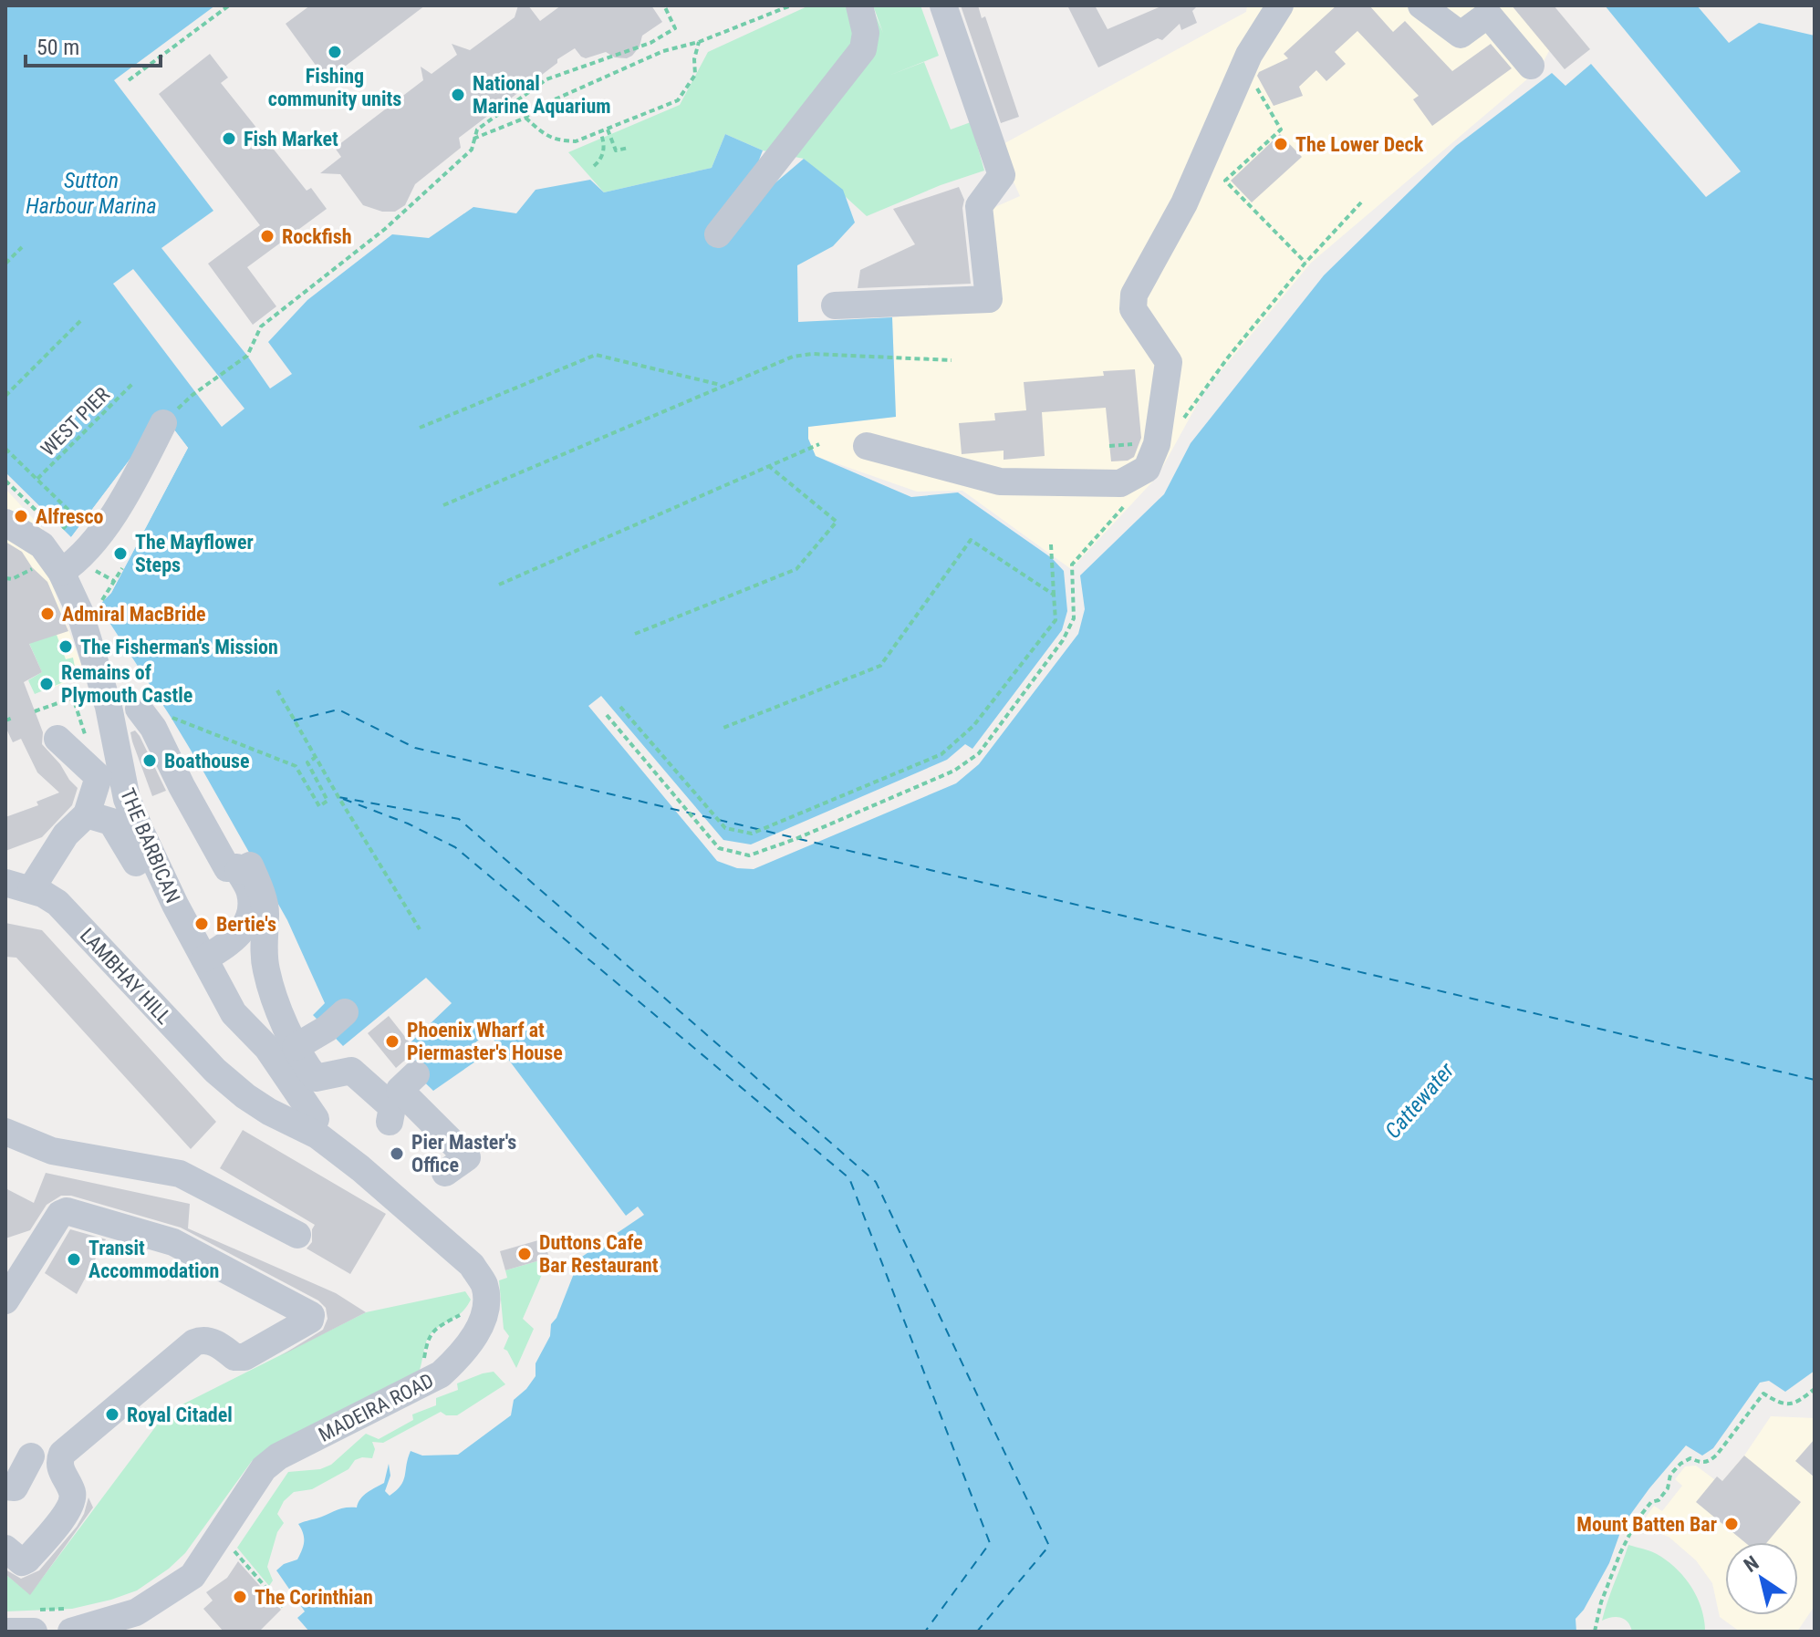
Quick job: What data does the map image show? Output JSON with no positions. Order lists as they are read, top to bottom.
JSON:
{
  "streets": {
    "street": ["THE BARBICAN", "LAMBHAY HILL", "MADEIRA ROAD"],
    "path": ["WEST PIER"]
  },
  "crossings": [
    ["LAMBHAY HILL", "MADEIRA ROAD"]
  ],
  "water": ["Sutton Harbour Marina", "Cattewater"],
  "places": [
    "Fishing community units",
    "National Marine Aquarium",
    "Fish Market",
    "The Lower Deck",
    "Rockfish",
    "Alfresco",
    "The Mayflower Steps",
    "Admiral MacBride",
    "The Fisherman's Mission",
    "Remains of Plymouth Castle",
    "Boathouse",
    "Bertie's",
    "Phoenix Wharf at Piermaster's House",
    "Pier Master's Office",
    "Duttons Cafe Bar Restaurant",
    "Transit Accommodation",
    "Royal Citadel",
    "Mount Batten Bar",
    "The Corinthian"
  ],
  "scale_bar": "50 m",
  "north": "top left"
}
